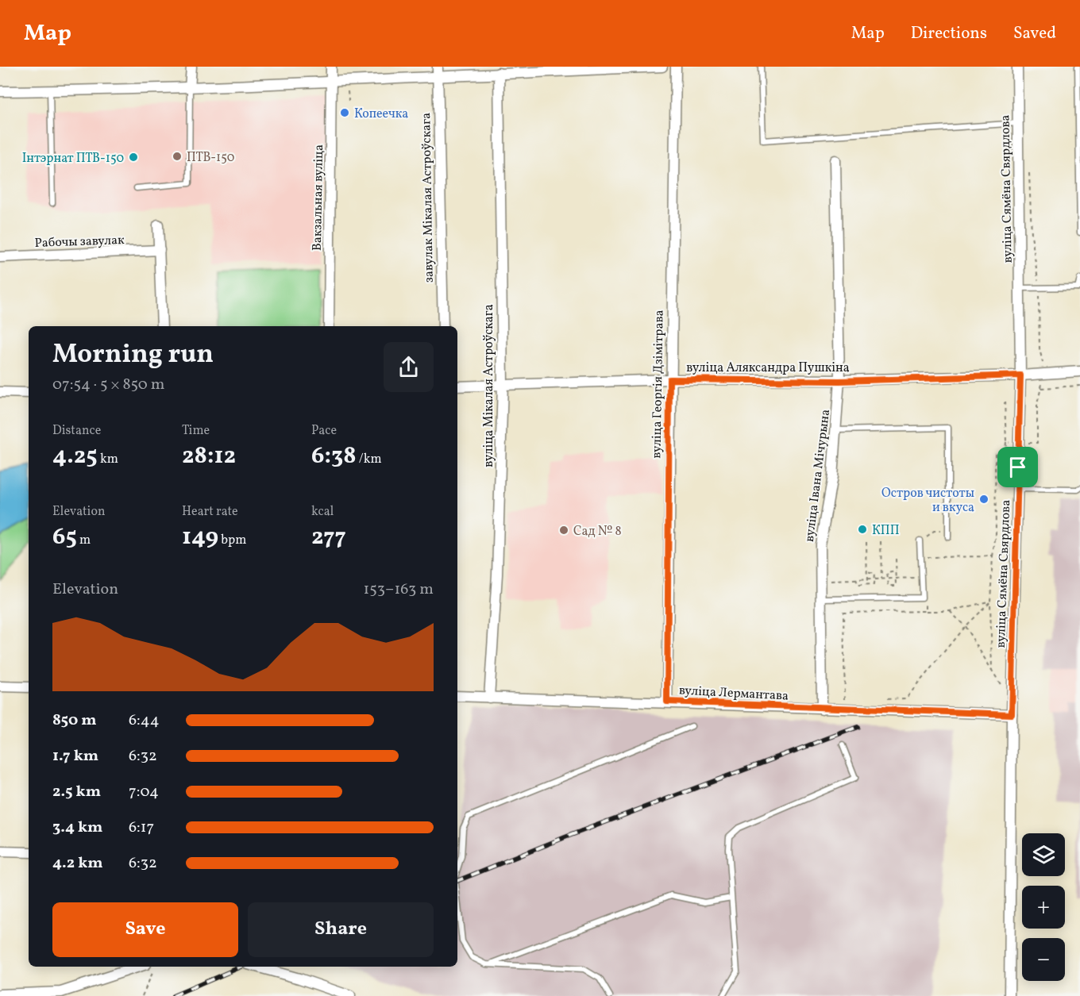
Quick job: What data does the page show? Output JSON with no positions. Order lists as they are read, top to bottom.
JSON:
{
  "streets": {
    "street": [
      "вуліца Сямёна Свярдлова",
      "Вакзальная вуліца",
      "завулак Мікалая Астроўскага",
      "Рабочы завулак",
      "вуліца Аляксандра Пушкіна",
      "вуліца Георгія Дзімітрава",
      "вуліца Мікалая Астроўскага",
      "вуліца Івана Мічурына",
      "вуліца Лермантава"
    ]
  },
  "crossings": [
    ["вуліца Сямёна Свярдлова", "вуліца Аляксандра Пушкіна"],
    ["вуліца Сямёна Свярдлова", "вуліца Лермантава"],
    ["вуліца Аляксандра Пушкіна", "вуліца Георгія Дзімітрава"],
    ["вуліца Аляксандра Пушкіна", "вуліца Мікалая Астроўскага"],
    ["вуліца Аляксандра Пушкіна", "вуліца Івана Мічурына"],
    ["вуліца Георгія Дзімітрава", "вуліца Лермантава"],
    ["вуліца Мікалая Астроўскага", "вуліца Лермантава"],
    ["вуліца Івана Мічурына", "вуліца Лермантава"]
  ],
  "places": [
    "Копеечка",
    "ПТВ-150",
    "Інтэрнат ПТВ-150",
    "Остров чистоты и вкуса",
    "КПП",
    "Сад № 8"
  ],
  "page": {
    "header": "Map",
    "nav": ["Map", "Directions", "Saved"],
    "heading": ["Morning run", "07:54 · 5 × 850 m"],
    "stats": [
      ["Distance", "4.25 km"],
      ["Time", "28:12"],
      ["Pace", "6:38 /km"],
      ["Elevation", "65 m"],
      ["Heart rate", "149 bpm"],
      ["kcal", "277"]
    ],
    "chart": ["Elevation", "153–163 m"],
    "list": [
      {
        "name": "850 m",
        "note": "6:44"
      },
      {
        "name": "1.7 km",
        "note": "6:32"
      },
      {
        "name": "2.5 km",
        "note": "7:04"
      },
      {
        "name": "3.4 km",
        "note": "6:17"
      },
      {
        "name": "4.2 km",
        "note": "6:32"
      }
    ],
    "map_buttons": ["+", "−"],
    "buttons": ["Save", "Share"]
  }
}
